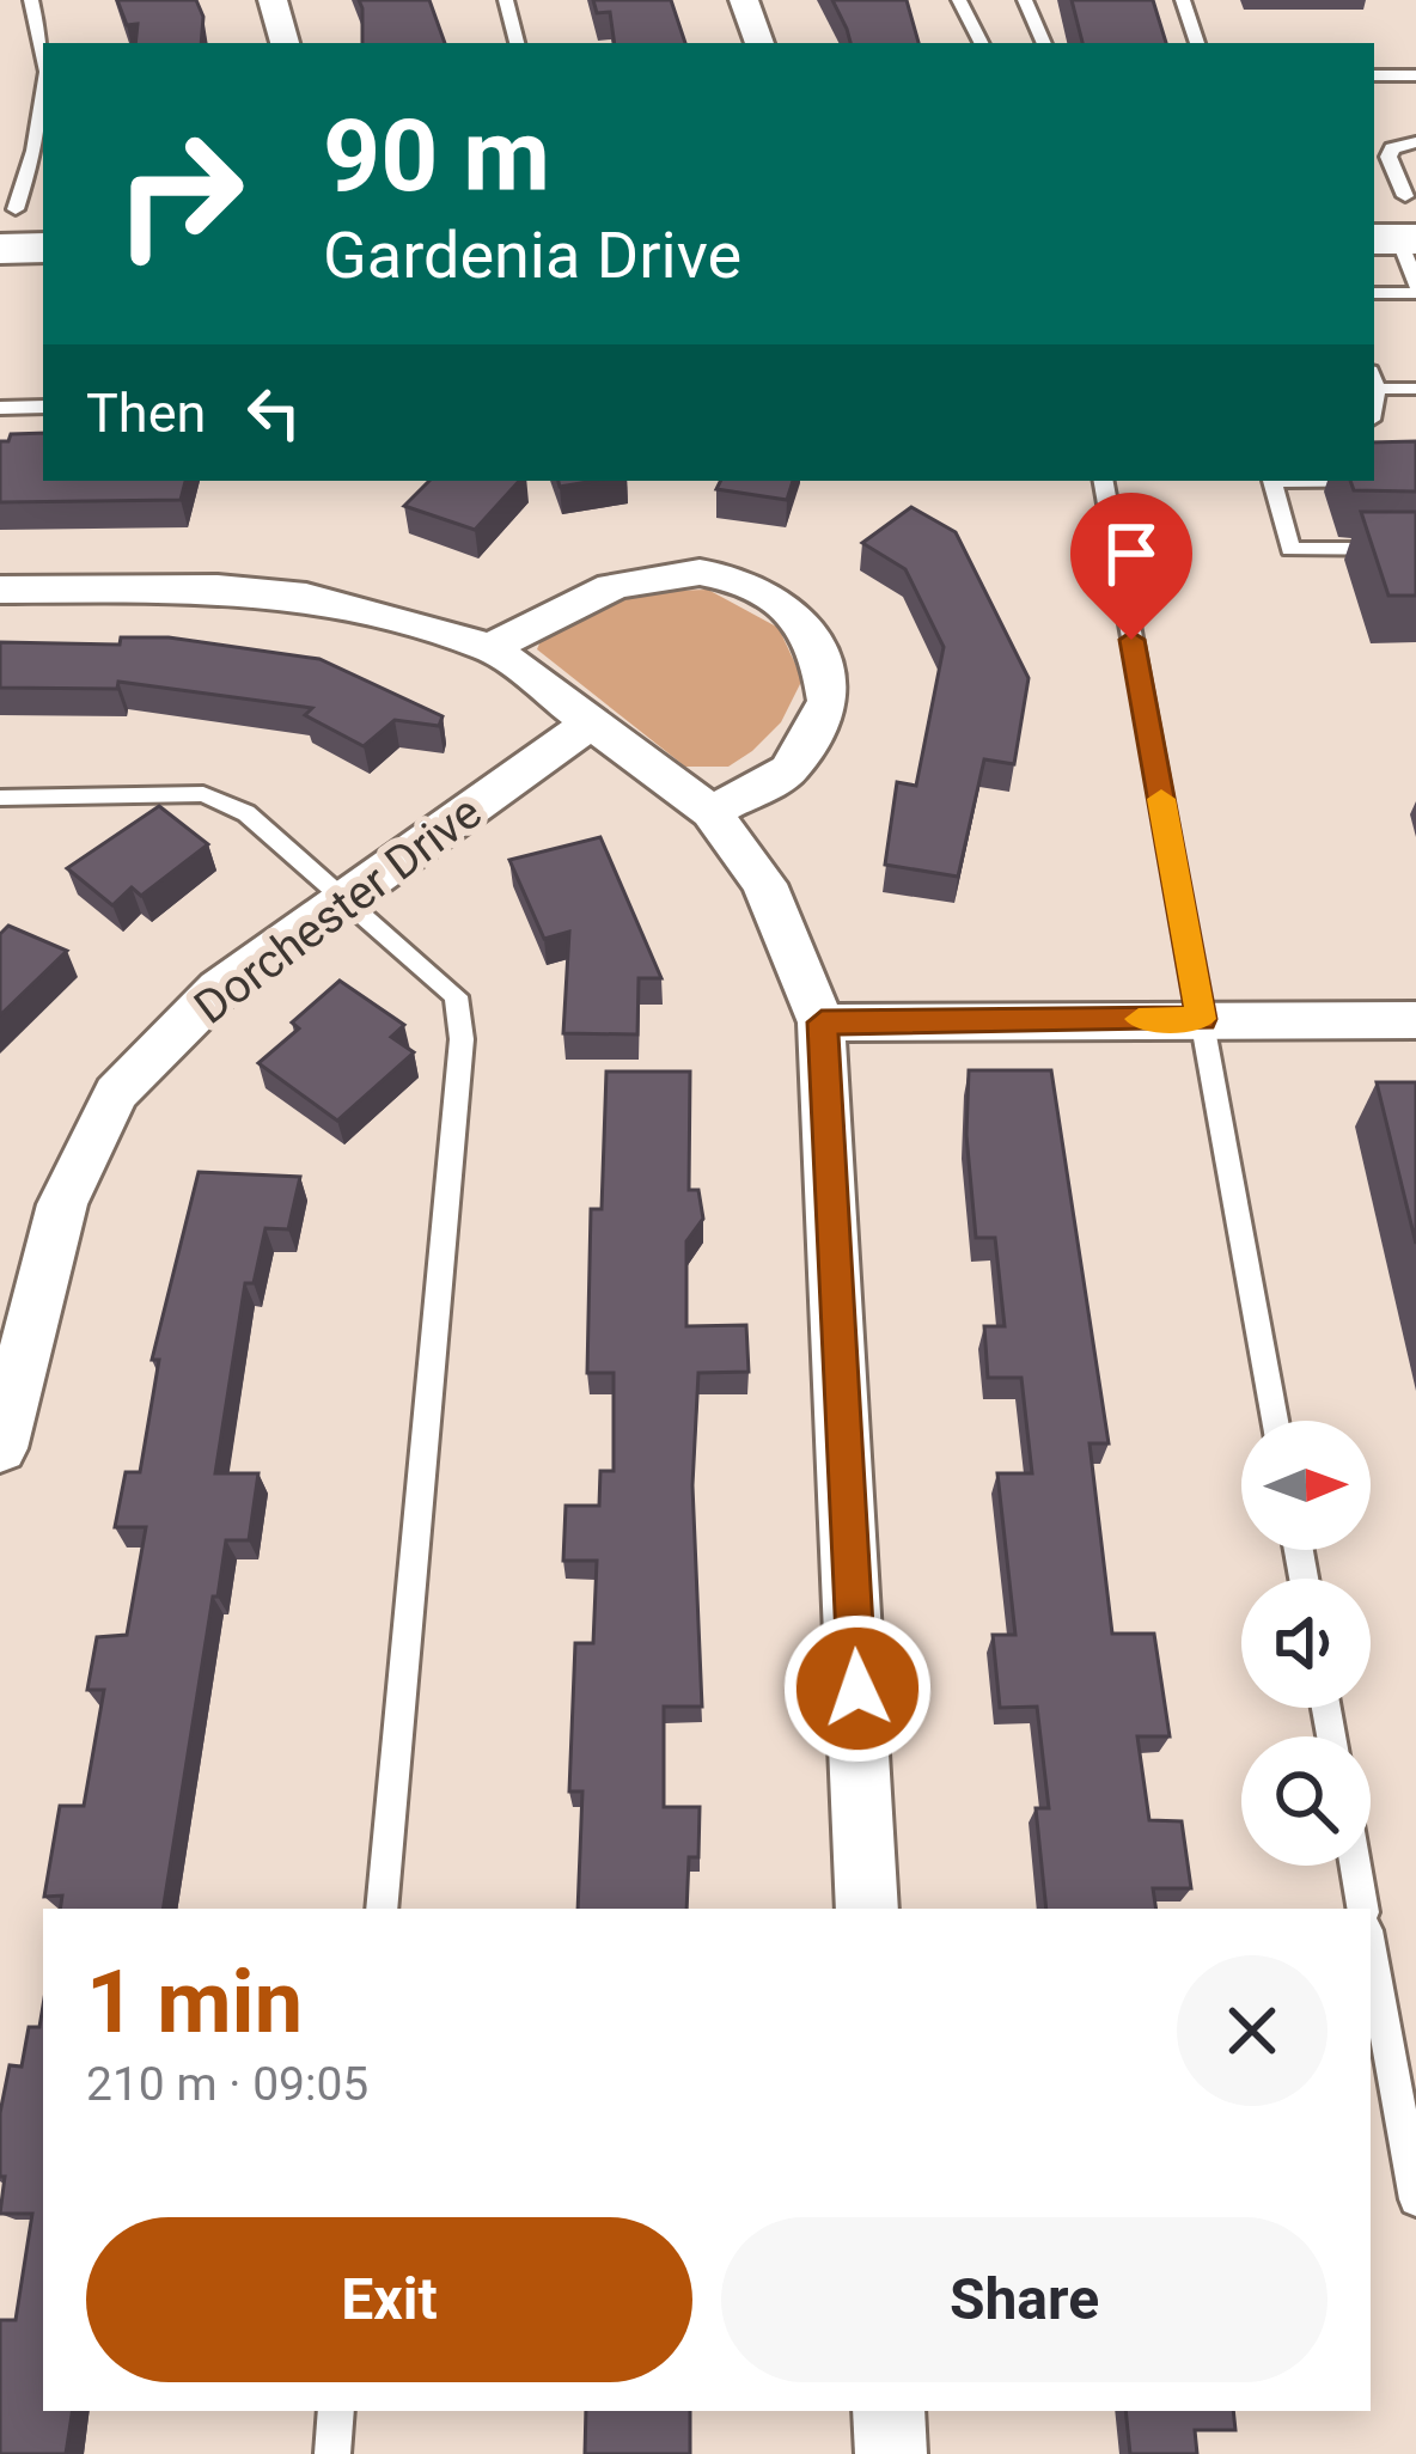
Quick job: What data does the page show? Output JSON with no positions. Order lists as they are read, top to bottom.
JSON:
{
  "streets": {
    "street": ["Dorchester Drive"]
  },
  "north": "right",
  "page": {
    "turn": ["90 m", "Gardenia Drive"],
    "then": "Then",
    "heading": ["1 min", "210 m · 09:05"],
    "buttons": ["Exit", "Share"]
  }
}
